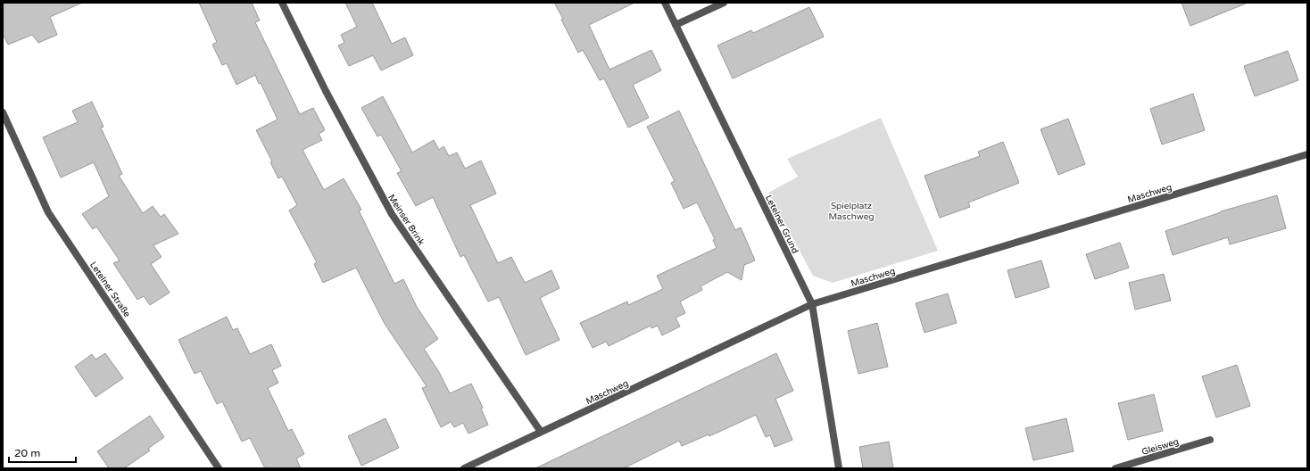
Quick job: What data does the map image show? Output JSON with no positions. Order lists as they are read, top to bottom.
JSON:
{
  "streets": {
    "street": [
      "Maschweg",
      "Meinser Brink",
      "Letelner Grund",
      "Letelner Straße",
      "Gleisweg"
    ]
  },
  "crossings": [
    ["Maschweg", "Meinser Brink"],
    ["Maschweg", "Letelner Grund"]
  ],
  "parks": ["Spielplatz Maschweg"],
  "scale_bar": "20 m"
}
